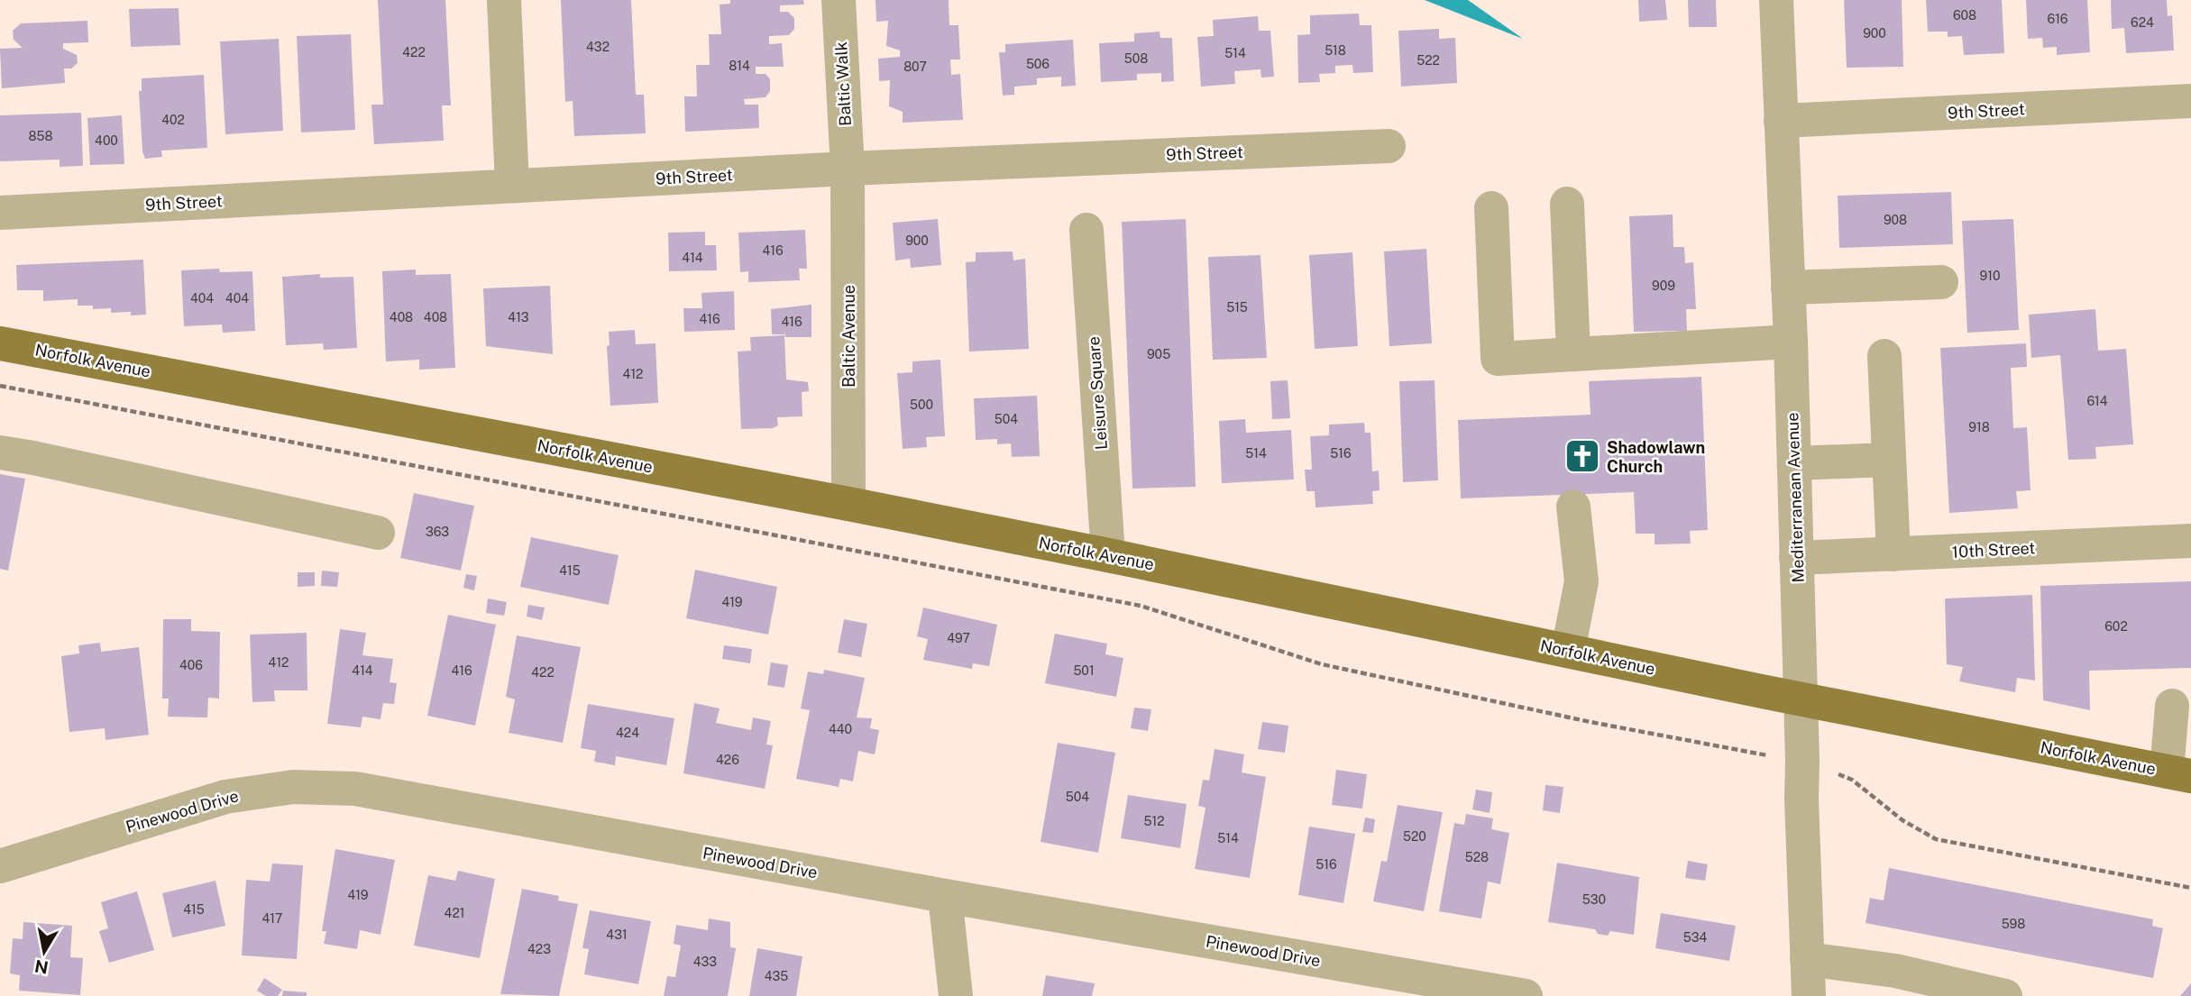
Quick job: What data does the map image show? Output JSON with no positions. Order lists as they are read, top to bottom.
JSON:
{
  "streets": {
    "main road": ["Norfolk Avenue"],
    "street": [
      "Baltic Walk",
      "9th Street",
      "Baltic Avenue",
      "Leisure Square",
      "Mediterranean Avenue",
      "10th Street",
      "Pinewood Drive"
    ]
  },
  "crossings": [
    ["Baltic Walk", "9th Street"],
    ["Baltic Walk", "Baltic Avenue"],
    ["9th Street", "Baltic Avenue"],
    ["9th Street", "Mediterranean Avenue"],
    ["Baltic Avenue", "Norfolk Avenue"],
    ["Norfolk Avenue", "Leisure Square"],
    ["Norfolk Avenue", "Mediterranean Avenue"],
    ["Mediterranean Avenue", "10th Street"]
  ],
  "places": {
    "church": ["Shadowlawn Church"]
  },
  "house_numbers": [
    "608",
    "616",
    "624",
    "900",
    "432",
    "518",
    "422",
    "514",
    "508",
    "522",
    "506",
    "814",
    "807",
    "402",
    "858",
    "400",
    "908",
    "900",
    "416",
    "414",
    "910",
    "909",
    "404",
    "404",
    "515",
    "408",
    "408",
    "413",
    "416",
    "416",
    "905",
    "412",
    "614",
    "500",
    "504",
    "918",
    "514",
    "516",
    "363",
    "415",
    "419",
    "602",
    "497",
    "412",
    "406",
    "414",
    "416",
    "501",
    "422",
    "440",
    "424",
    "426",
    "504",
    "512",
    "520",
    "514",
    "528",
    "516",
    "419",
    "530",
    "415",
    "421",
    "417",
    "598",
    "431",
    "534",
    "423",
    "433",
    "435"
  ],
  "north": "bottom"
}
